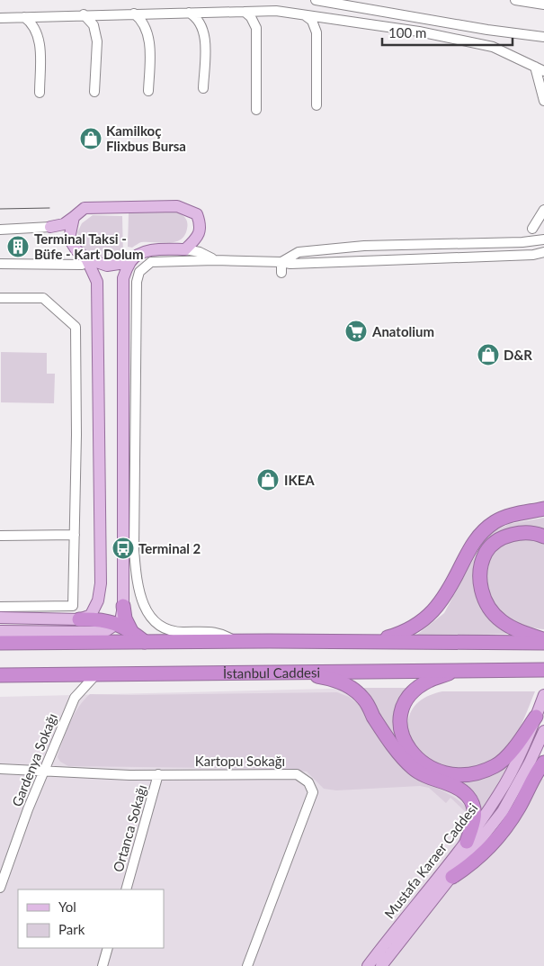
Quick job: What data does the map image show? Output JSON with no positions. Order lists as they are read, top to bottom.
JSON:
{
  "streets": {
    "highway": ["İstanbul Caddesi"],
    "main road": ["Mustafa Karaer Caddesi"],
    "street": ["Gardenya Sokağı", "Kartopu Sokağı", "Ortanca Sokağı"]
  },
  "crossings": [
    ["İstanbul Caddesi", "Gardenya Sokağı"],
    ["Gardenya Sokağı", "Kartopu Sokağı"],
    ["Kartopu Sokağı", "Ortanca Sokağı"]
  ],
  "places": {
    "shop": ["Kamilkoç Flixbus Bursa", "D&R", "IKEA"],
    "building": ["Terminal Taksi - Büfe - Kart Dolum"],
    "supermarket": ["Anatolium"],
    "bus stop": ["Terminal 2"]
  },
  "legend": ["Yol", "Park"],
  "scale_bar": "100 m"
}
